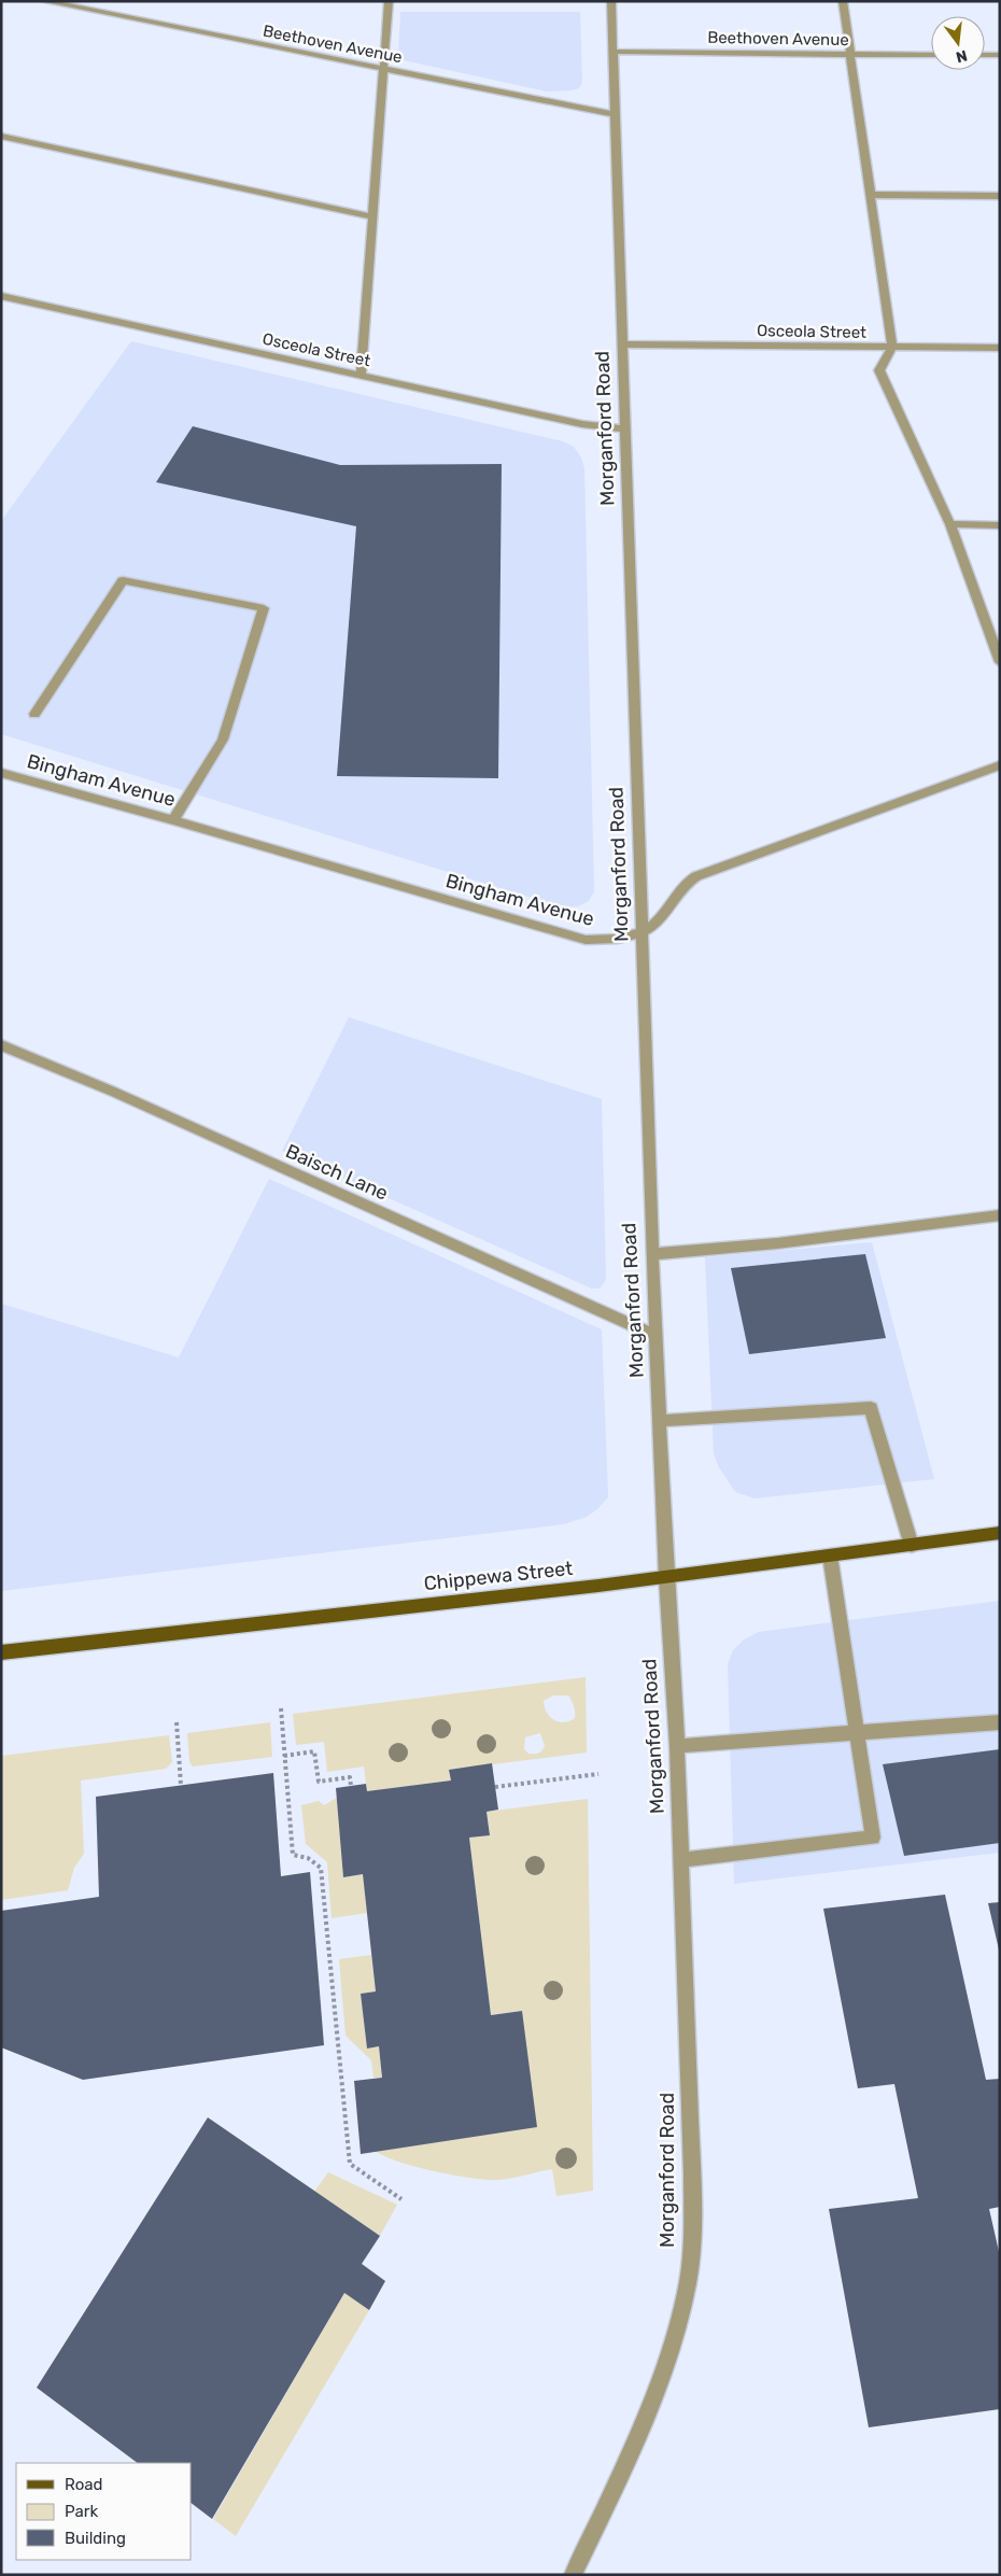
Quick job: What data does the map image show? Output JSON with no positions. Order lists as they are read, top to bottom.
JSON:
{
  "streets": {
    "main road": ["Chippewa Street"],
    "street": [
      "Beethoven Avenue",
      "Osceola Street",
      "Morganford Road",
      "Bingham Avenue",
      "Baisch Lane"
    ]
  },
  "crossings": [
    ["Beethoven Avenue", "Morganford Road"],
    ["Osceola Street", "Morganford Road"],
    ["Morganford Road", "Bingham Avenue"],
    ["Morganford Road", "Baisch Lane"],
    ["Morganford Road", "Chippewa Street"]
  ],
  "legend": ["Road", "Park", "Building"],
  "north": "bottom"
}
